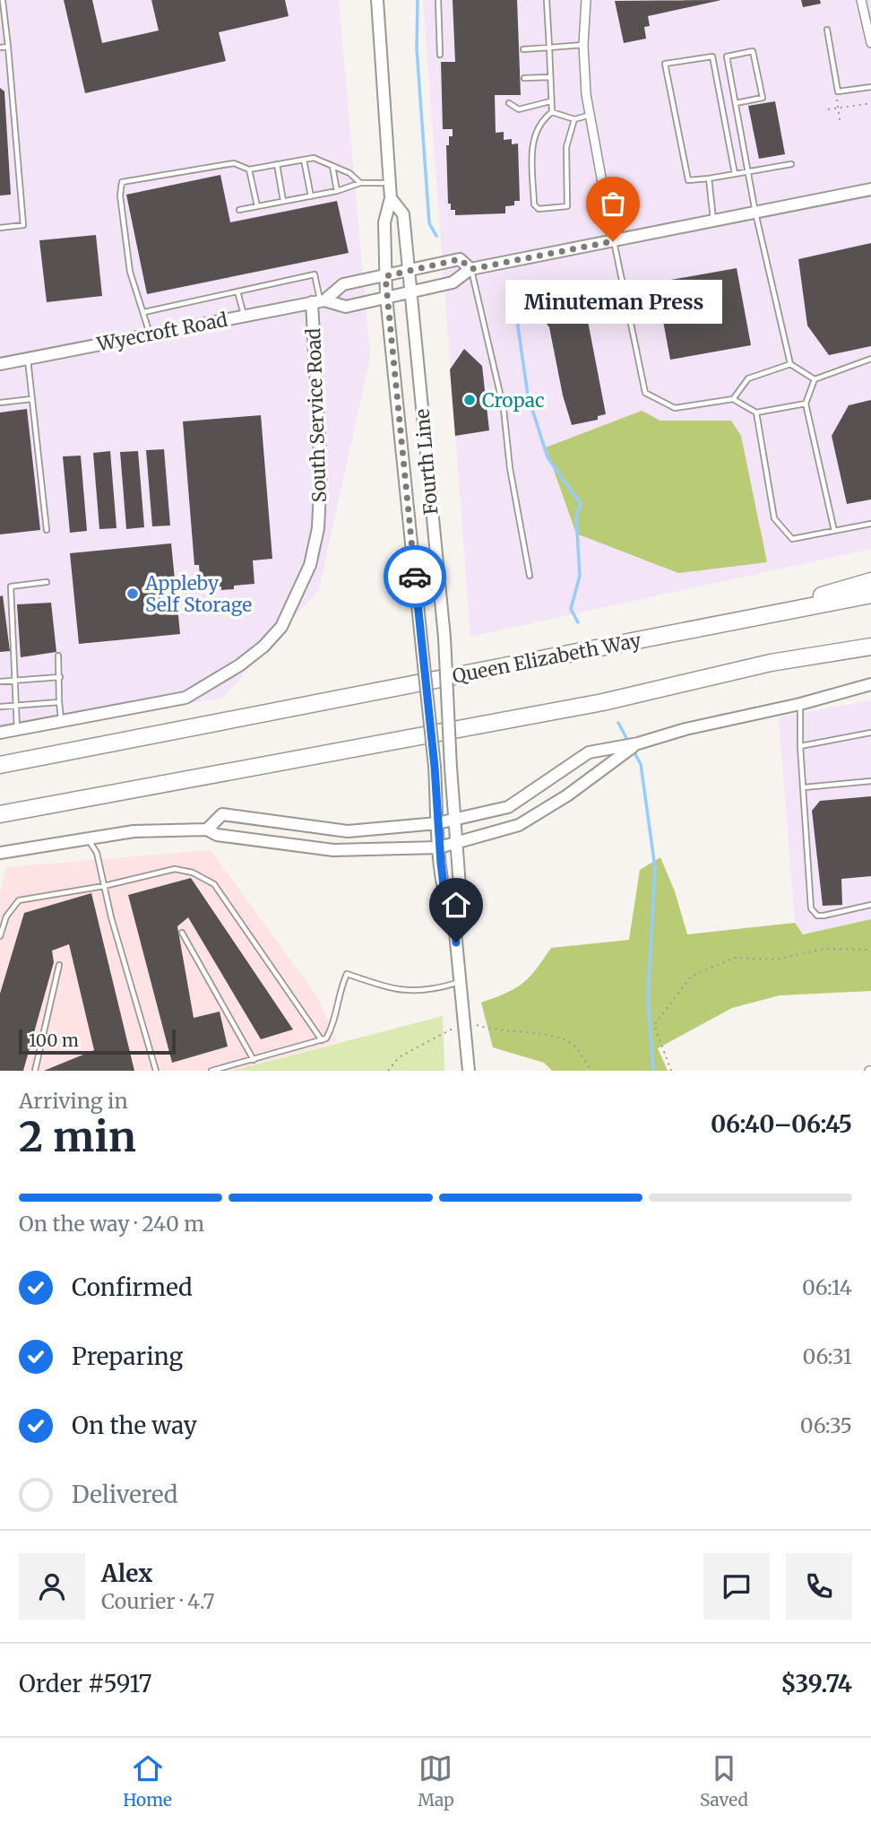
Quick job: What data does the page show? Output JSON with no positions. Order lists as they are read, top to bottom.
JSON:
{
  "streets": {
    "highway": ["Queen Elizabeth Way"],
    "street": ["Wyecroft Road", "South Service Road", "Fourth Line"]
  },
  "crossings": [
    ["Wyecroft Road", "South Service Road"],
    ["Wyecroft Road", "Fourth Line"]
  ],
  "places": ["Minuteman Press", "Cropac", "Appleby Self Storage"],
  "scale_bar": "100 m",
  "page": {
    "bubble": "Minuteman Press",
    "scale": "100 m",
    "heading": ["2 min", "Arriving in", "06:40–06:45"],
    "panel": [
      "Alex",
      "Courier · 4.7",
      "Order #5917",
      "$39.74"
    ],
    "bar": "On the way · 240 m",
    "list": [
      ["Confirmed", "06:14"],
      ["Preparing", "06:31"],
      ["On the way", "06:35"],
      "Delivered"
    ],
    "tabs": ["Home", "Map", "Saved"]
  }
}
